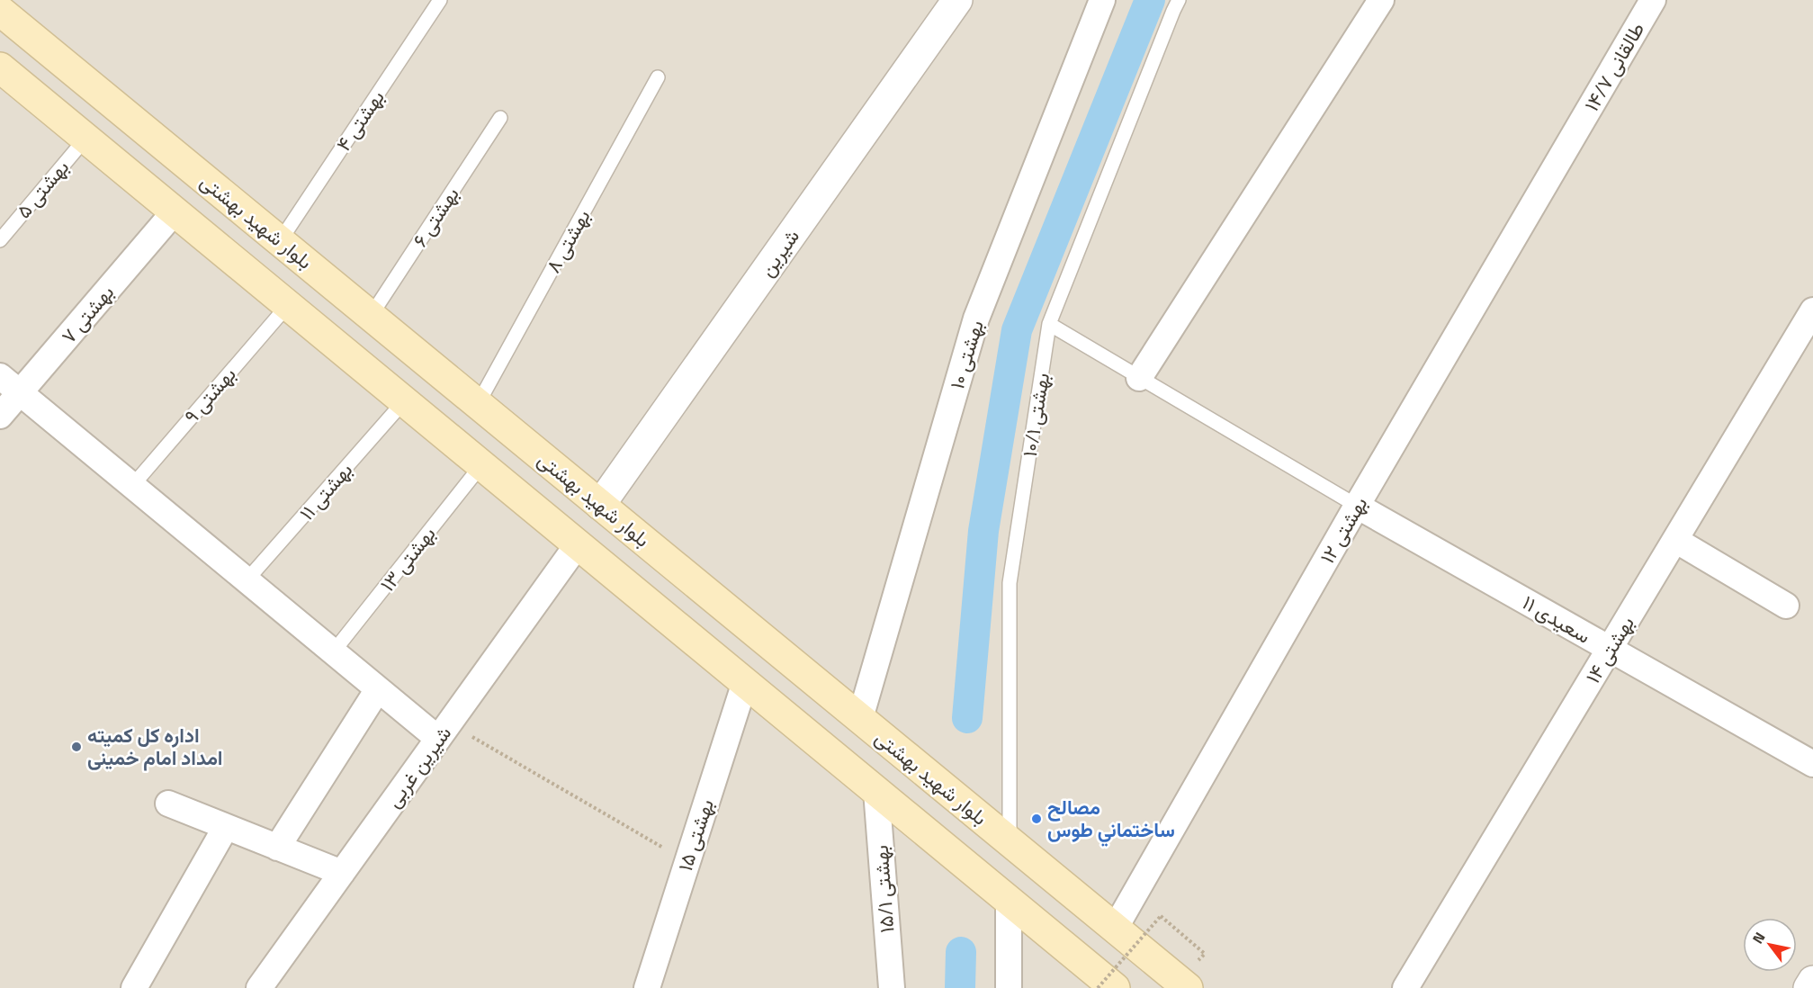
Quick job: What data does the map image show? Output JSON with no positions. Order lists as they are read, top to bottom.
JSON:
{
  "streets": {
    "main road": ["بلوار شهید بهشتی"],
    "street": [
      "طالقانی ۱۴/۷",
      "شیرین",
      "بهشتی ۷",
      "بهشتی ۱۰",
      "بهشتی ۱۲",
      "سعیدی ۱۱",
      "بهشتی ۱۴",
      "شیرین غربی",
      "بهشتی ۱۵",
      "بهشتی ۱۵/۱"
    ],
    "lane": [
      "بهشتی ۴",
      "بهشتی ۵",
      "بهشتی ۶",
      "بهشتی ۸",
      "بهشتی ۹",
      "بهشتی ۱۰/۱",
      "بهشتی ۱۱",
      "بهشتی ۱۳"
    ]
  },
  "crossings": [
    ["طالقانی ۱۴/۷", "بهشتی ۱۲"],
    ["بهشتی ۴", "بلوار شهید بهشتی"],
    ["بهشتی ۶", "بلوار شهید بهشتی"],
    ["بلوار شهید بهشتی", "بهشتی ۸"],
    ["بلوار شهید بهشتی", "شیرین"],
    ["بلوار شهید بهشتی", "بهشتی ۱۰"],
    ["بلوار شهید بهشتی", "بهشتی ۱۰/۱"],
    ["بلوار شهید بهشتی", "بهشتی ۱۲"],
    ["بهشتی ۱۲", "سعیدی ۱۱"],
    ["سعیدی ۱۱", "بهشتی ۱۴"]
  ],
  "places": ["اداره کل کمیته امداد امام خمینی", "مصالح ساختماني طوس"],
  "north": "top left"
}
